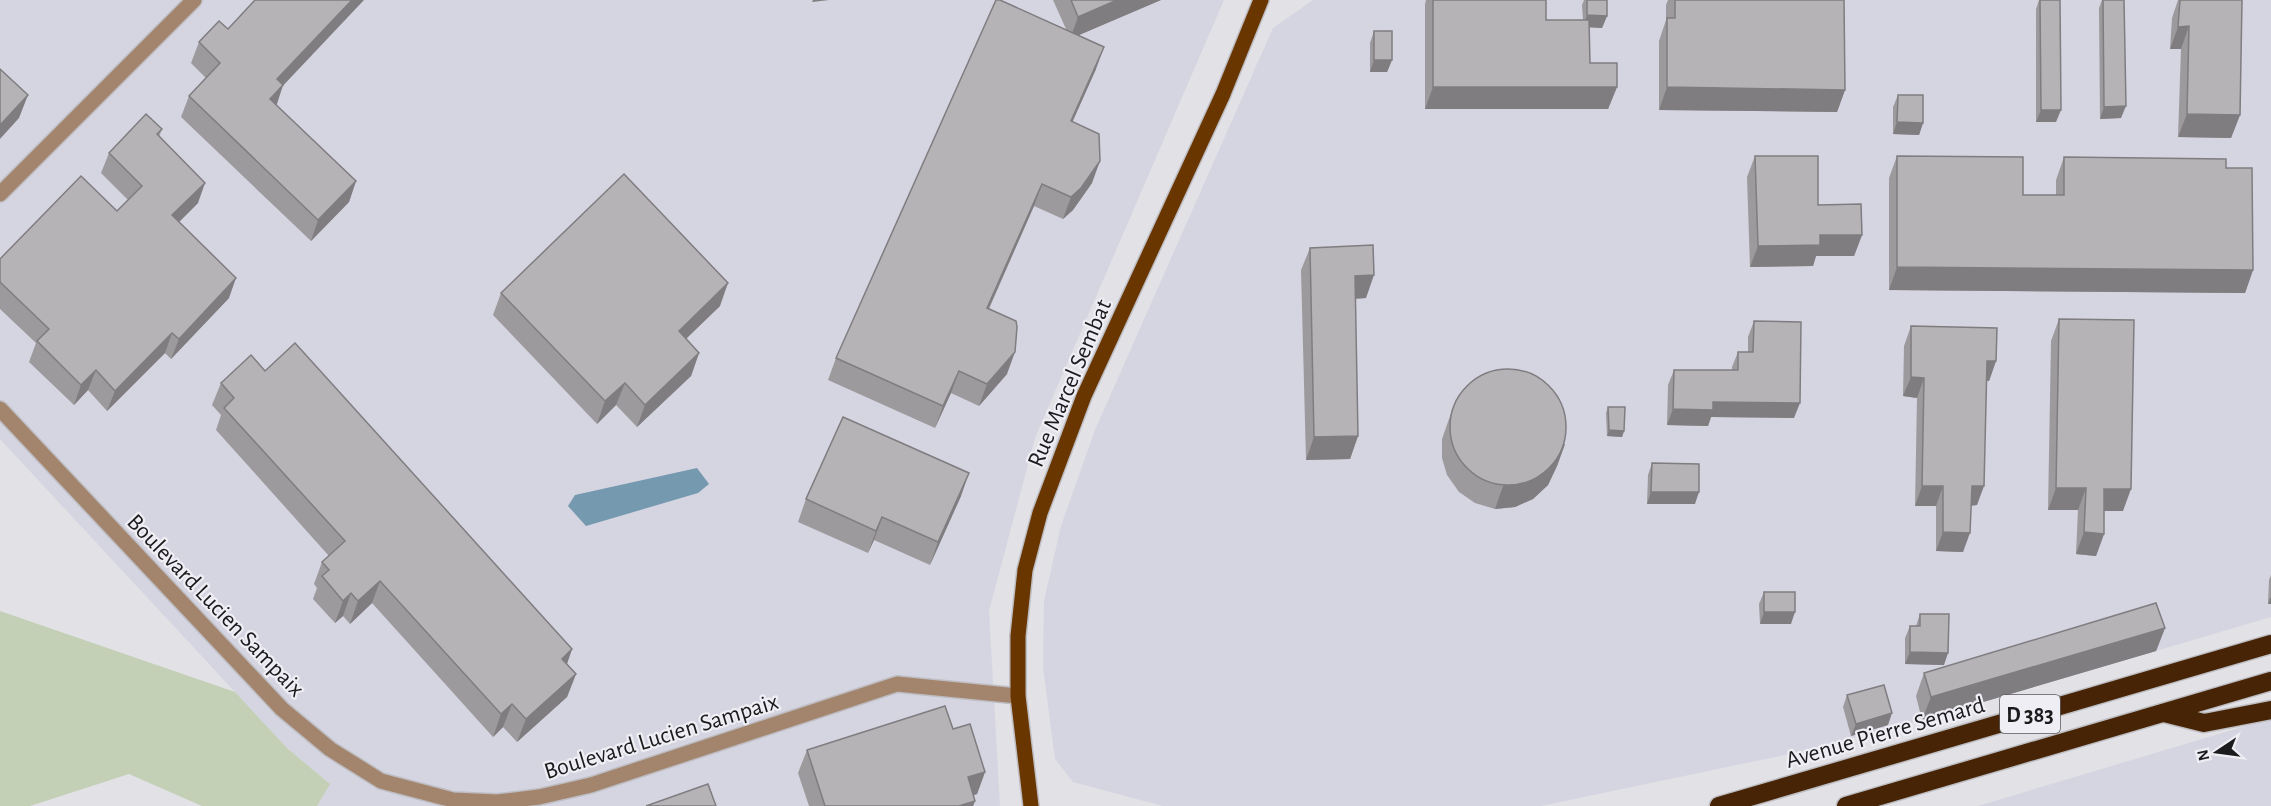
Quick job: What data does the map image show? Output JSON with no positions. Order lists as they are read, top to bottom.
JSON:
{
  "streets": {
    "highway": ["D 383", "Avenue Pierre Semard"],
    "main road": ["Rue Marcel Sembat"],
    "street": ["Boulevard Lucien Sampaix"]
  },
  "crossings": [
    ["Rue Marcel Sembat", "Boulevard Lucien Sampaix"]
  ],
  "north": "left"
}
